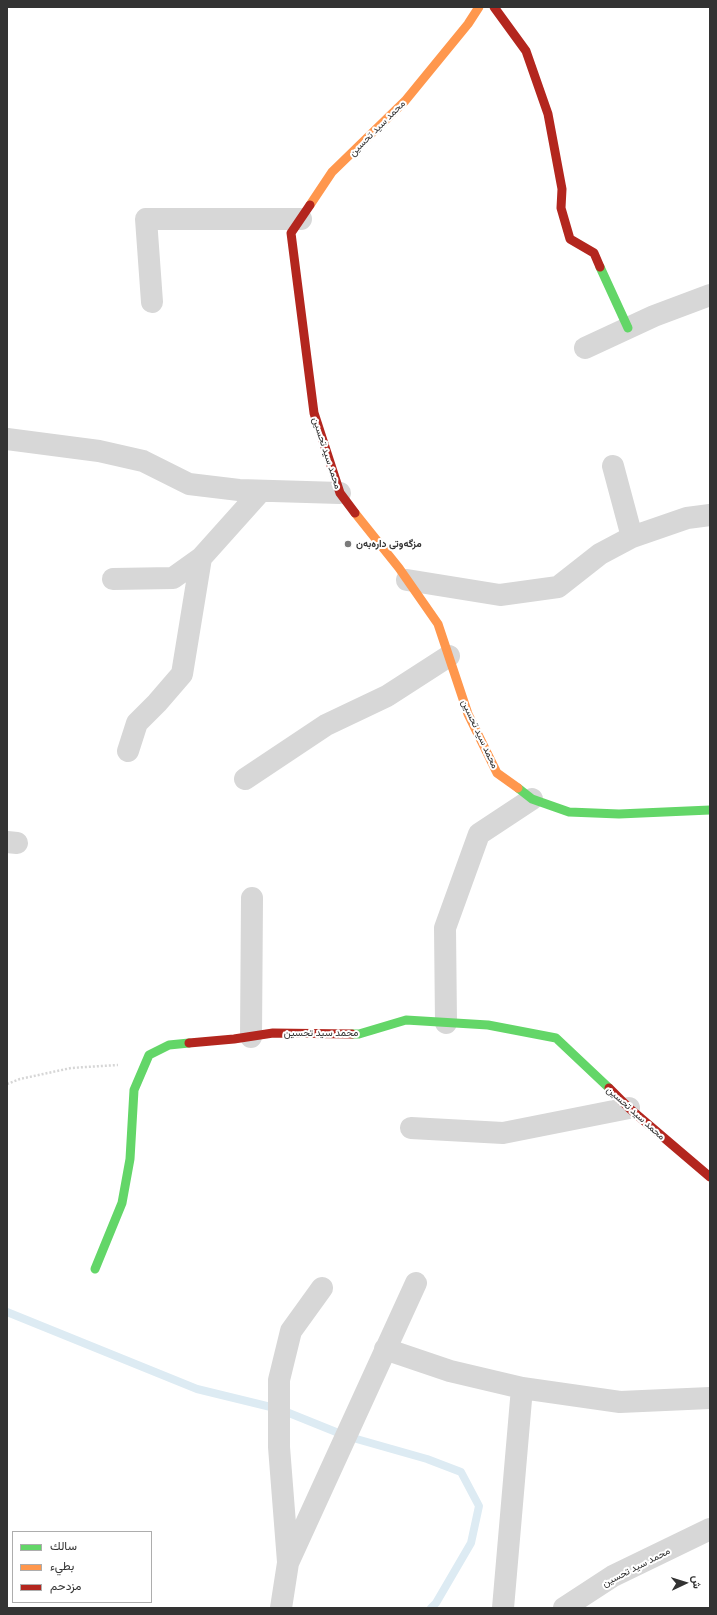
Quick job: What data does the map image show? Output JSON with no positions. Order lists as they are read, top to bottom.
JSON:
{
  "streets": {
    "street": ["محمد سید تحسین"]
  },
  "places": ["مزگەوتی دارەبەن"],
  "legend": ["سالك", "بطيء", "مزدحم"],
  "north": "right"
}
